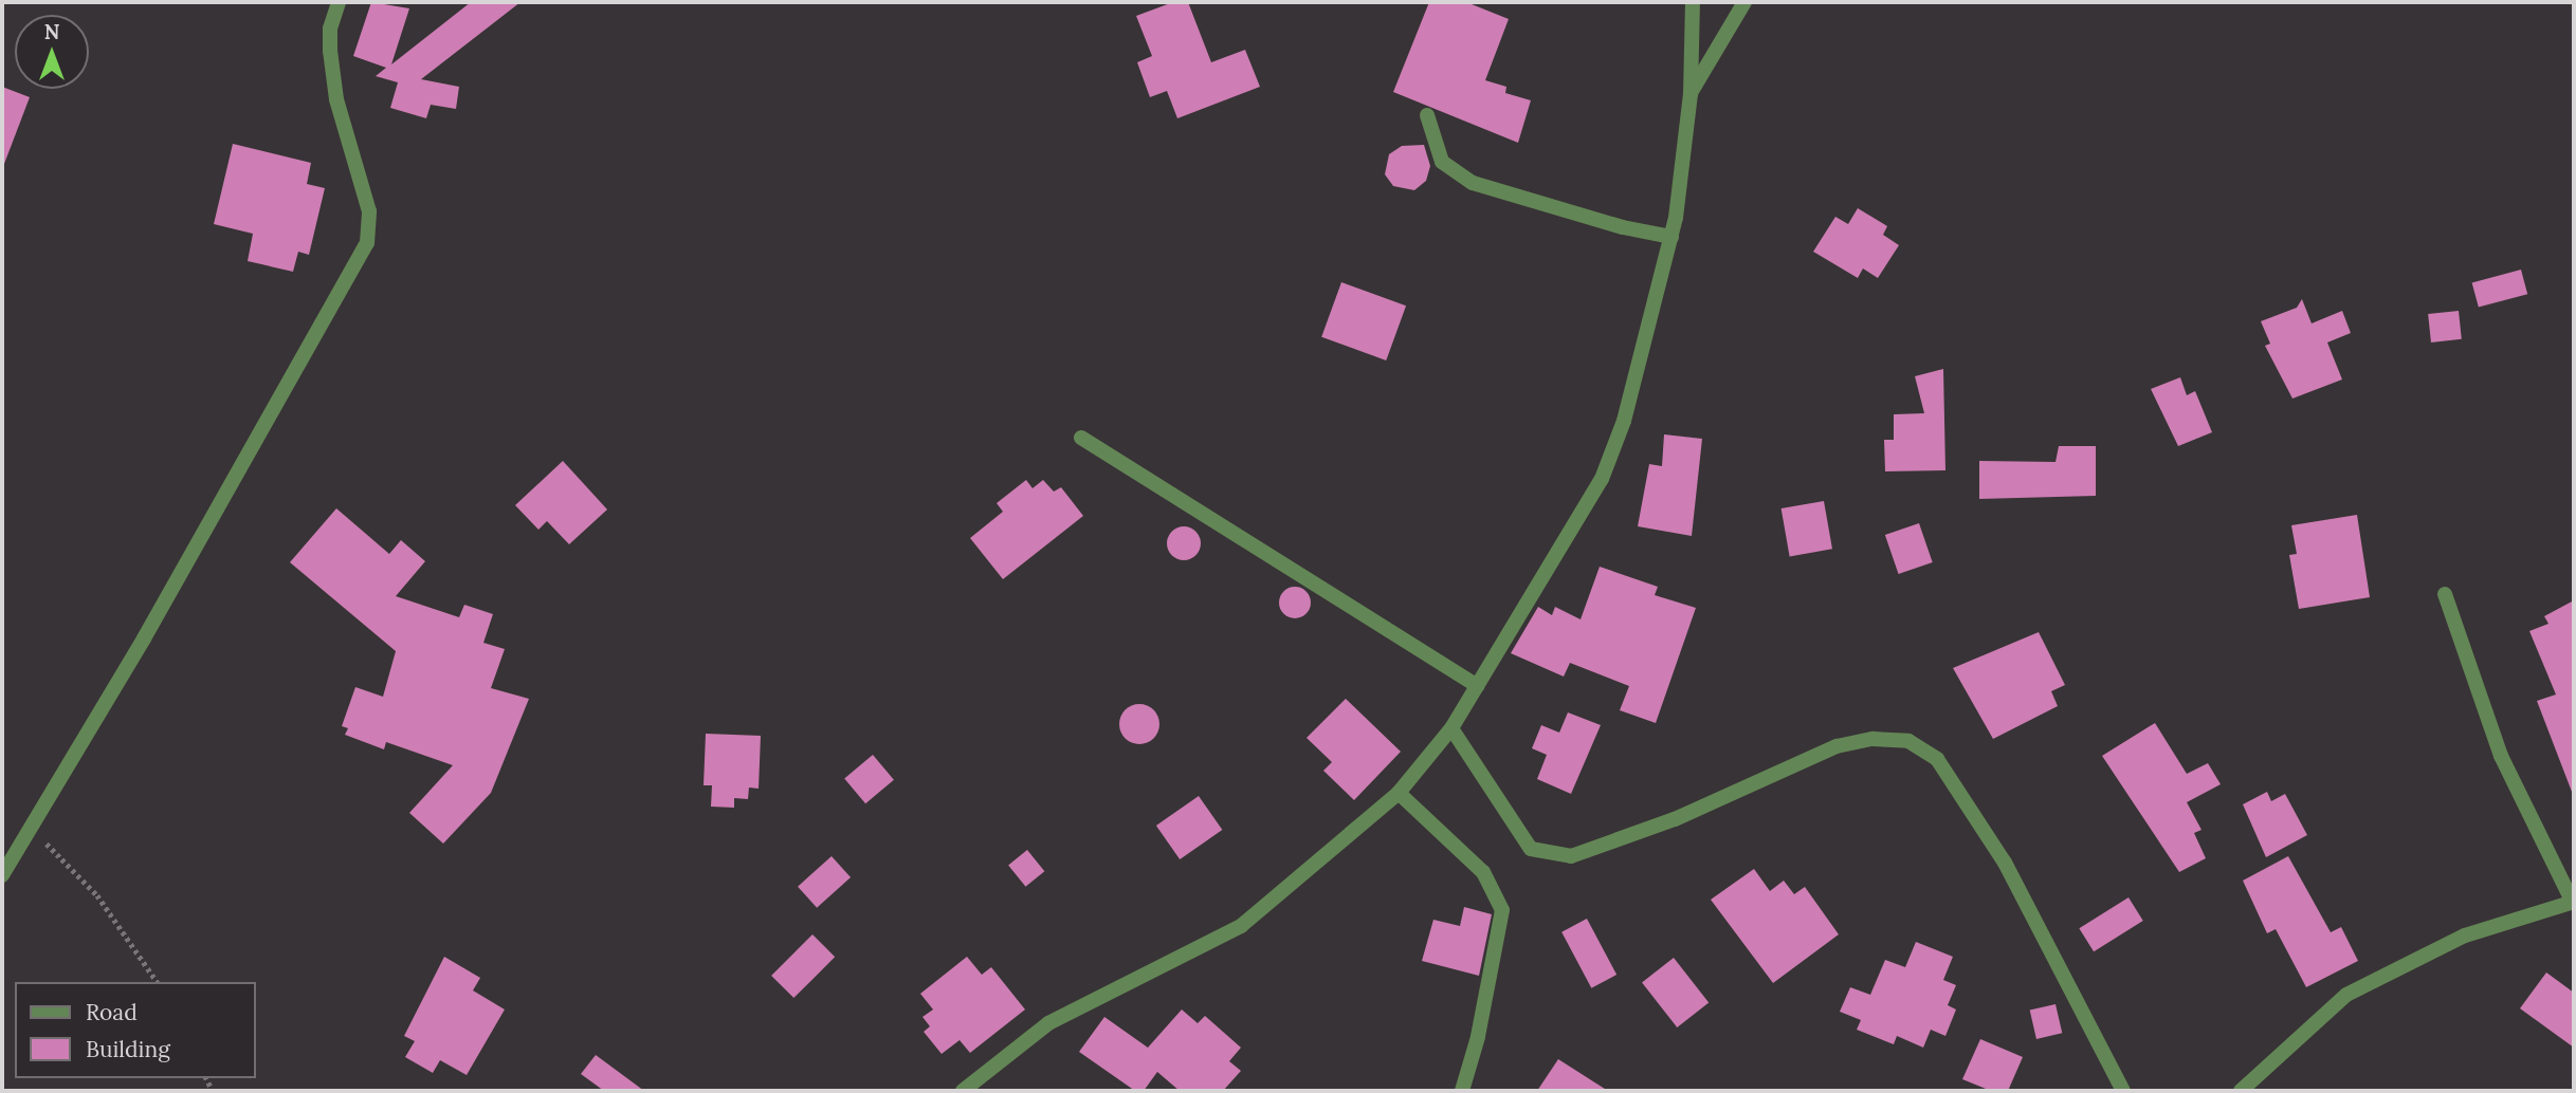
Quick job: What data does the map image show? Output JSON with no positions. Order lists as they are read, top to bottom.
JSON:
{
  "legend": ["Road", "Building"],
  "north": "top"
}
